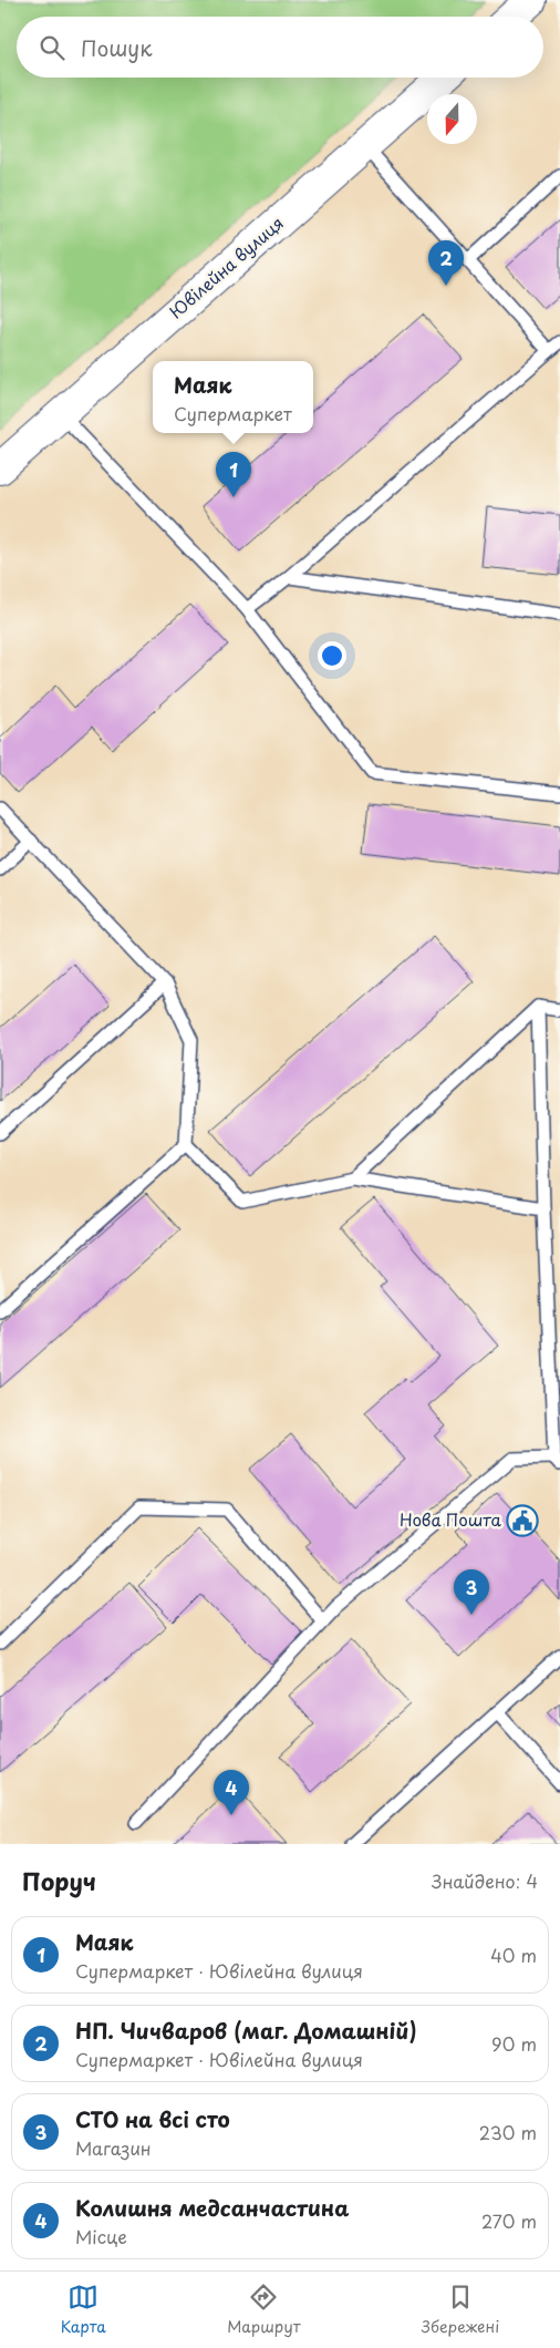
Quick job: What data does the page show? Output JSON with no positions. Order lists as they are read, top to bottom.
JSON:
{
  "streets": {
    "street": ["Ювілейна вулиця"]
  },
  "places": {
    "public building": ["Нова Пошта"]
  },
  "north": "bottom",
  "page": {
    "search": "Пошук",
    "pins": [
      "2",
      "1",
      "3",
      "4"
    ],
    "popup": ["Маяк", "Супермаркет"],
    "heading": ["Поруч", "Знайдено: 4"],
    "list": [
      {
        "mark": "1",
        "name": "Маяк",
        "note": "Супермаркет · Ювілейна вулиця",
        "value": "40 m"
      },
      {
        "mark": "2",
        "name": "НП. Чичваров (маг. Домашній)",
        "note": "Супермаркет · Ювілейна вулиця",
        "value": "90 m"
      },
      {
        "mark": "3",
        "name": "СТО на всі сто",
        "note": "Магазин",
        "value": "230 m"
      },
      {
        "mark": "4",
        "name": "Колишня медсанчастина",
        "note": "Місце",
        "value": "270 m"
      }
    ],
    "nav": ["Карта", "Маршрут", "Збережені"]
  }
}
